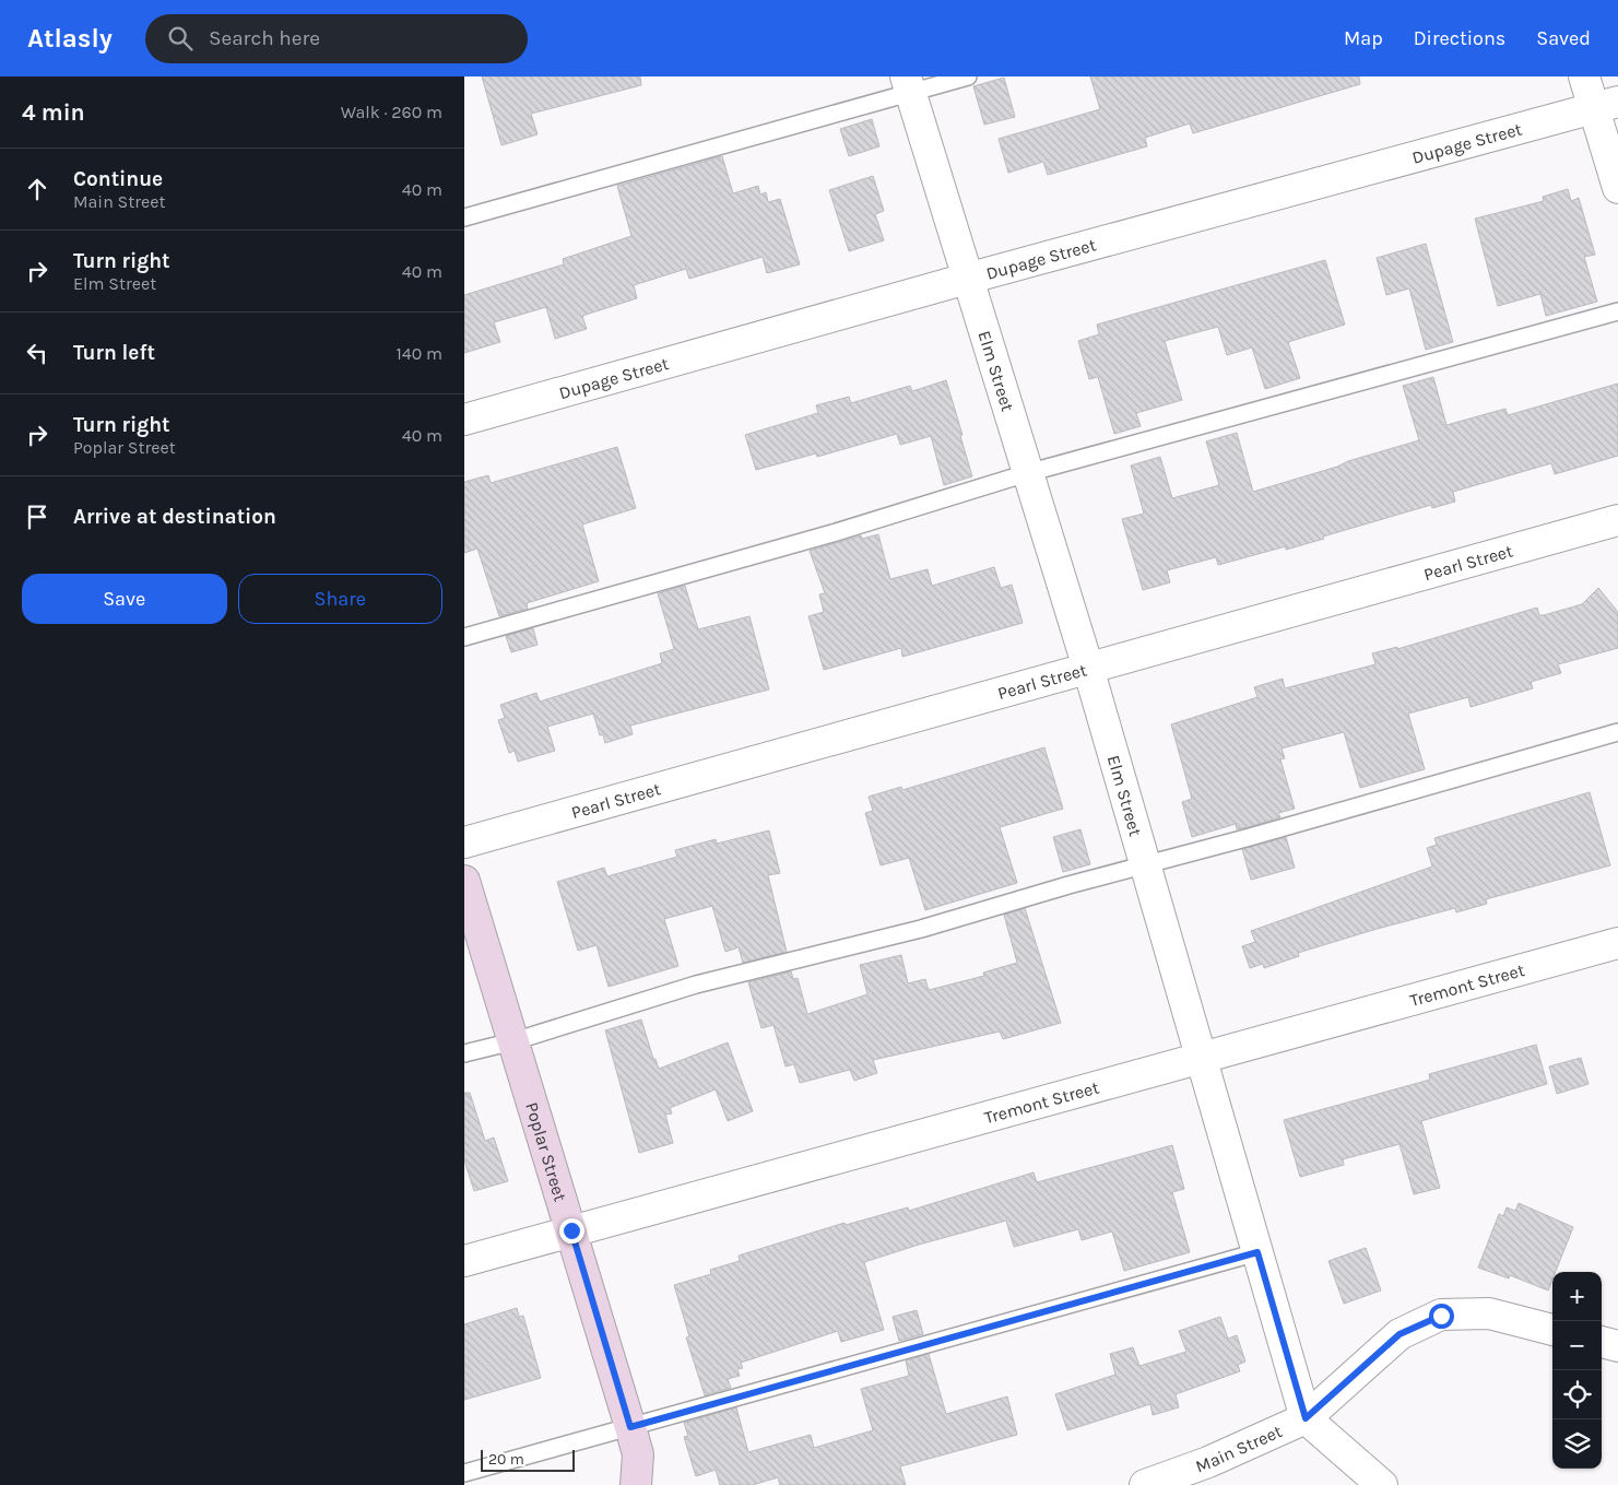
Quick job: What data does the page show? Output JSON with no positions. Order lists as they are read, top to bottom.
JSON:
{
  "streets": {
    "street": [
      "Dupage Street",
      "Elm Street",
      "Pearl Street",
      "Tremont Street",
      "Poplar Street",
      "Main Street"
    ]
  },
  "crossings": [
    ["Dupage Street", "Elm Street"],
    ["Elm Street", "Pearl Street"],
    ["Elm Street", "Tremont Street"],
    ["Elm Street", "Main Street"],
    ["Tremont Street", "Poplar Street"]
  ],
  "scale_bar": "20 m",
  "page": {
    "header": "Atlasly",
    "search": "Search here",
    "nav": ["Map", "Directions", "Saved"],
    "heading": ["4 min", "Walk · 260 m"],
    "list": [
      ["Continue", "Main Street", "40 m"],
      ["Turn right", "Elm Street", "40 m"],
      ["Turn left", "140 m"],
      ["Turn right", "Poplar Street", "40 m"],
      "Arrive at destination"
    ],
    "buttons": ["Save", "Share"],
    "map_buttons": ["+", "−"],
    "scale": "20 m"
  }
}
